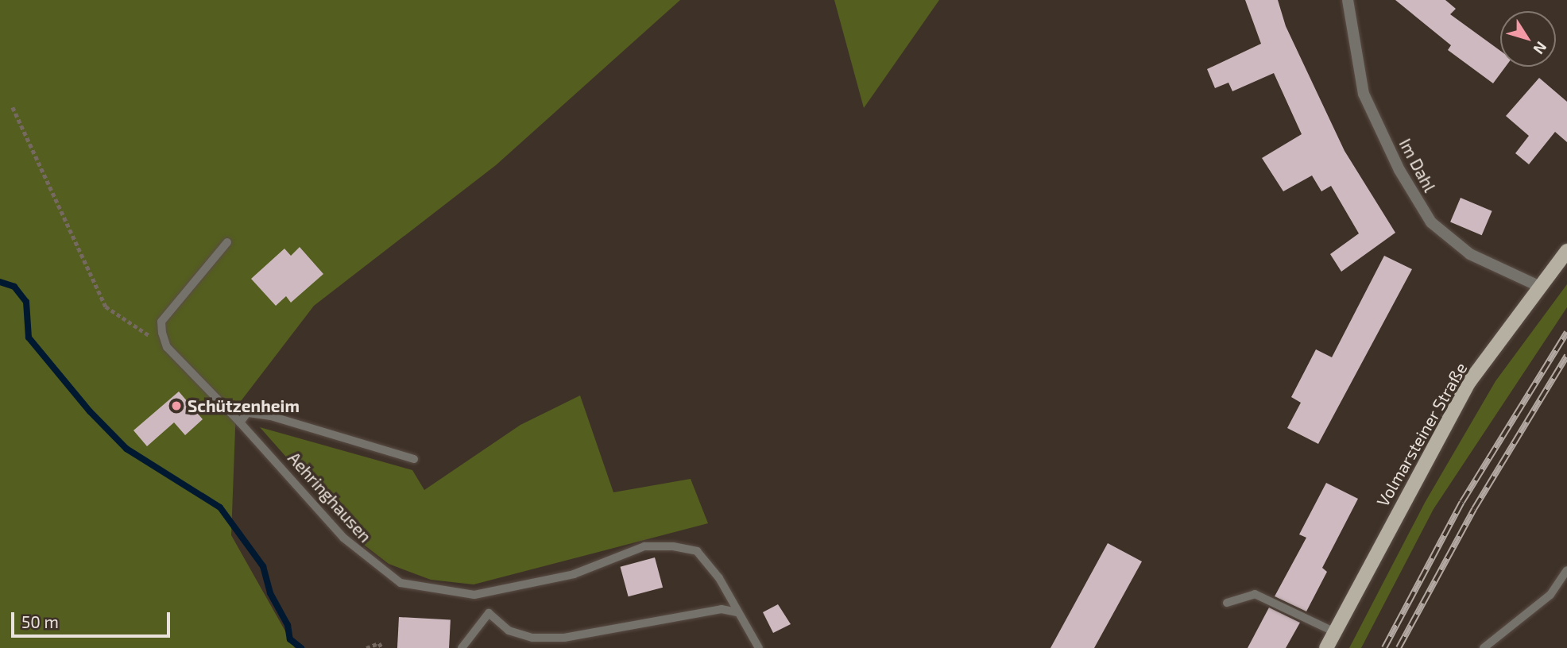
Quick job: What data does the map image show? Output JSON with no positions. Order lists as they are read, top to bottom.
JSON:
{
  "streets": {
    "main road": ["Volmarsteiner Straße"],
    "street": ["Im Dahl"],
    "lane": ["Aehringhausen"]
  },
  "crossings": [
    ["Im Dahl", "Volmarsteiner Straße"]
  ],
  "places": ["Schützenheim"],
  "scale_bar": "50 m",
  "north": "bottom right"
}
